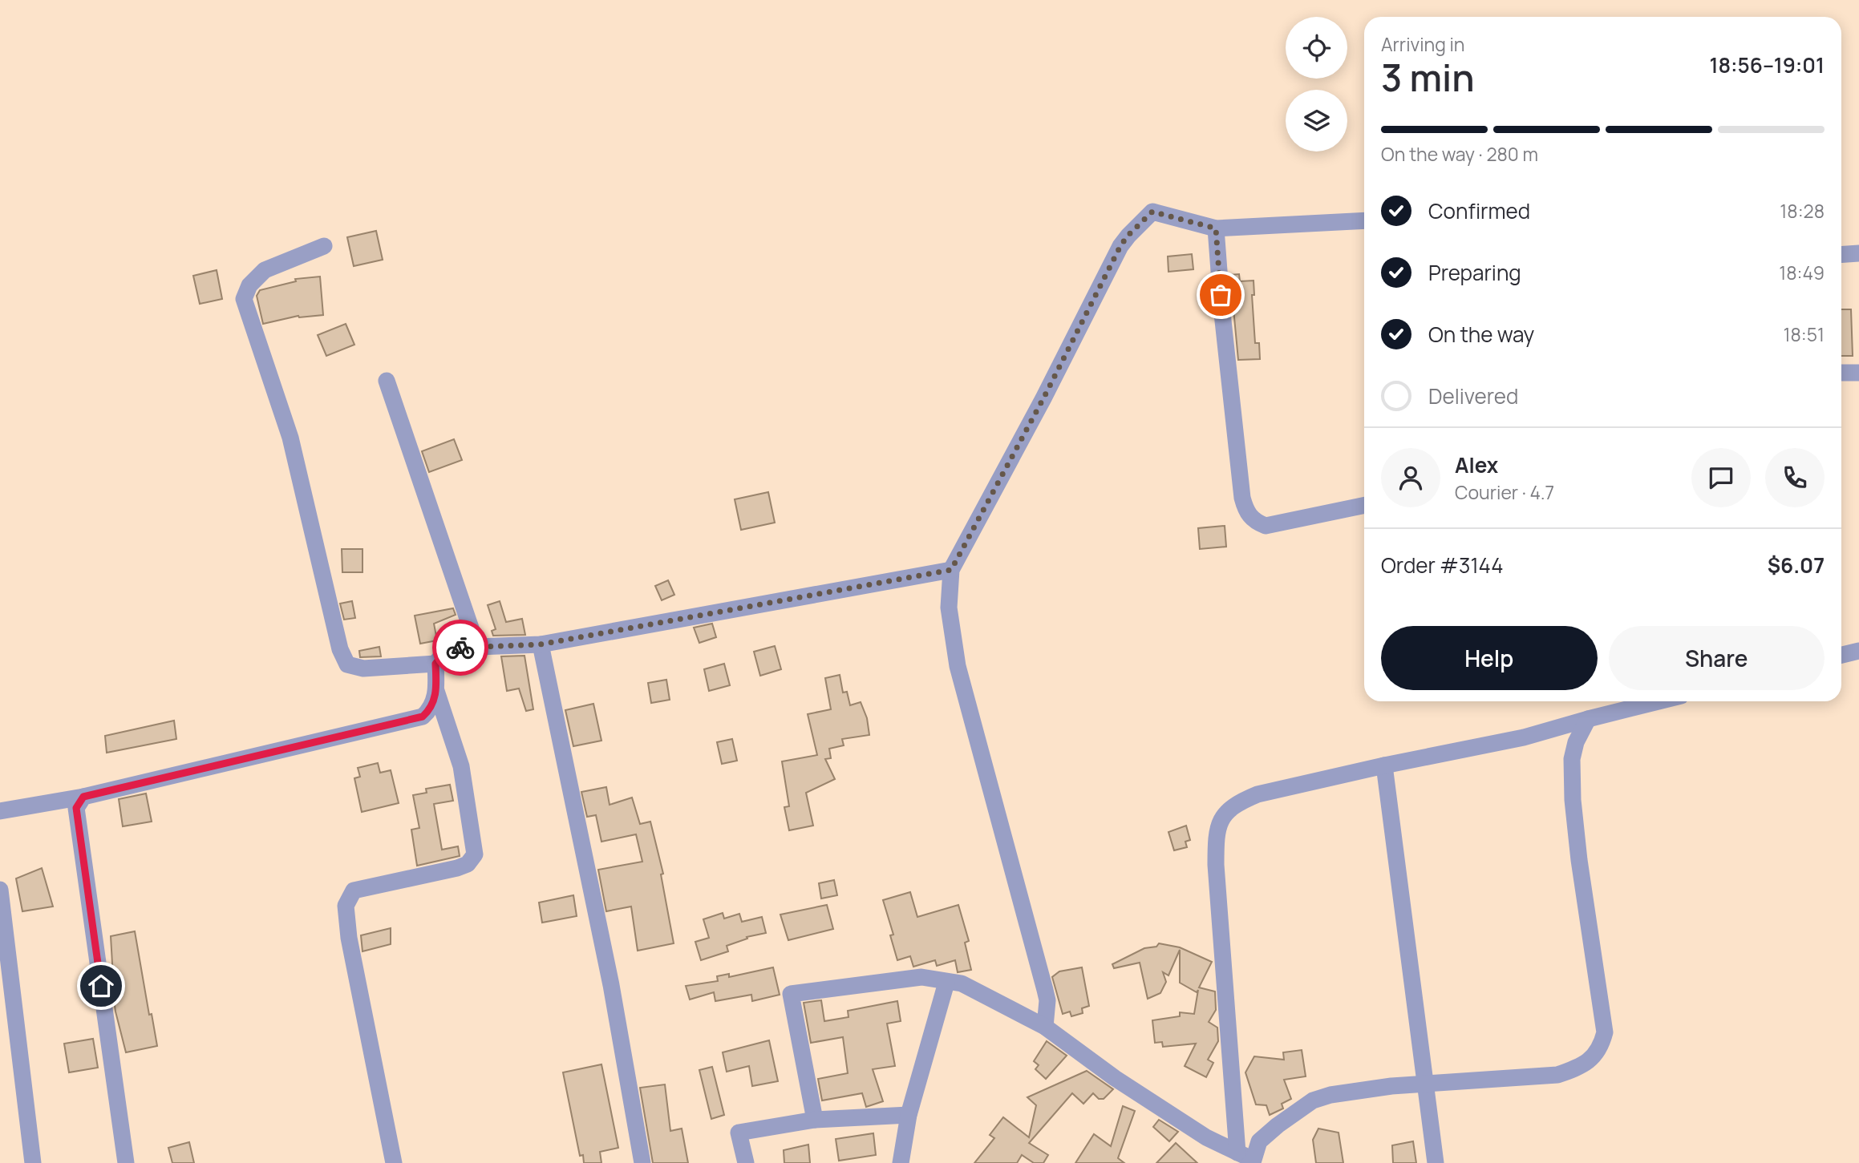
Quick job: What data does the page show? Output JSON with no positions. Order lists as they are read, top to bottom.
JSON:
{
  "page": {
    "heading": ["3 min", "Arriving in", "18:56–19:01"],
    "panel": [
      "Alex",
      "Courier · 4.7",
      "Order #3144",
      "$6.07"
    ],
    "bar": "On the way · 280 m",
    "list": [
      ["Confirmed", "18:28"],
      ["Preparing", "18:49"],
      ["On the way", "18:51"],
      "Delivered"
    ],
    "buttons": ["Help", "Share"]
  }
}
